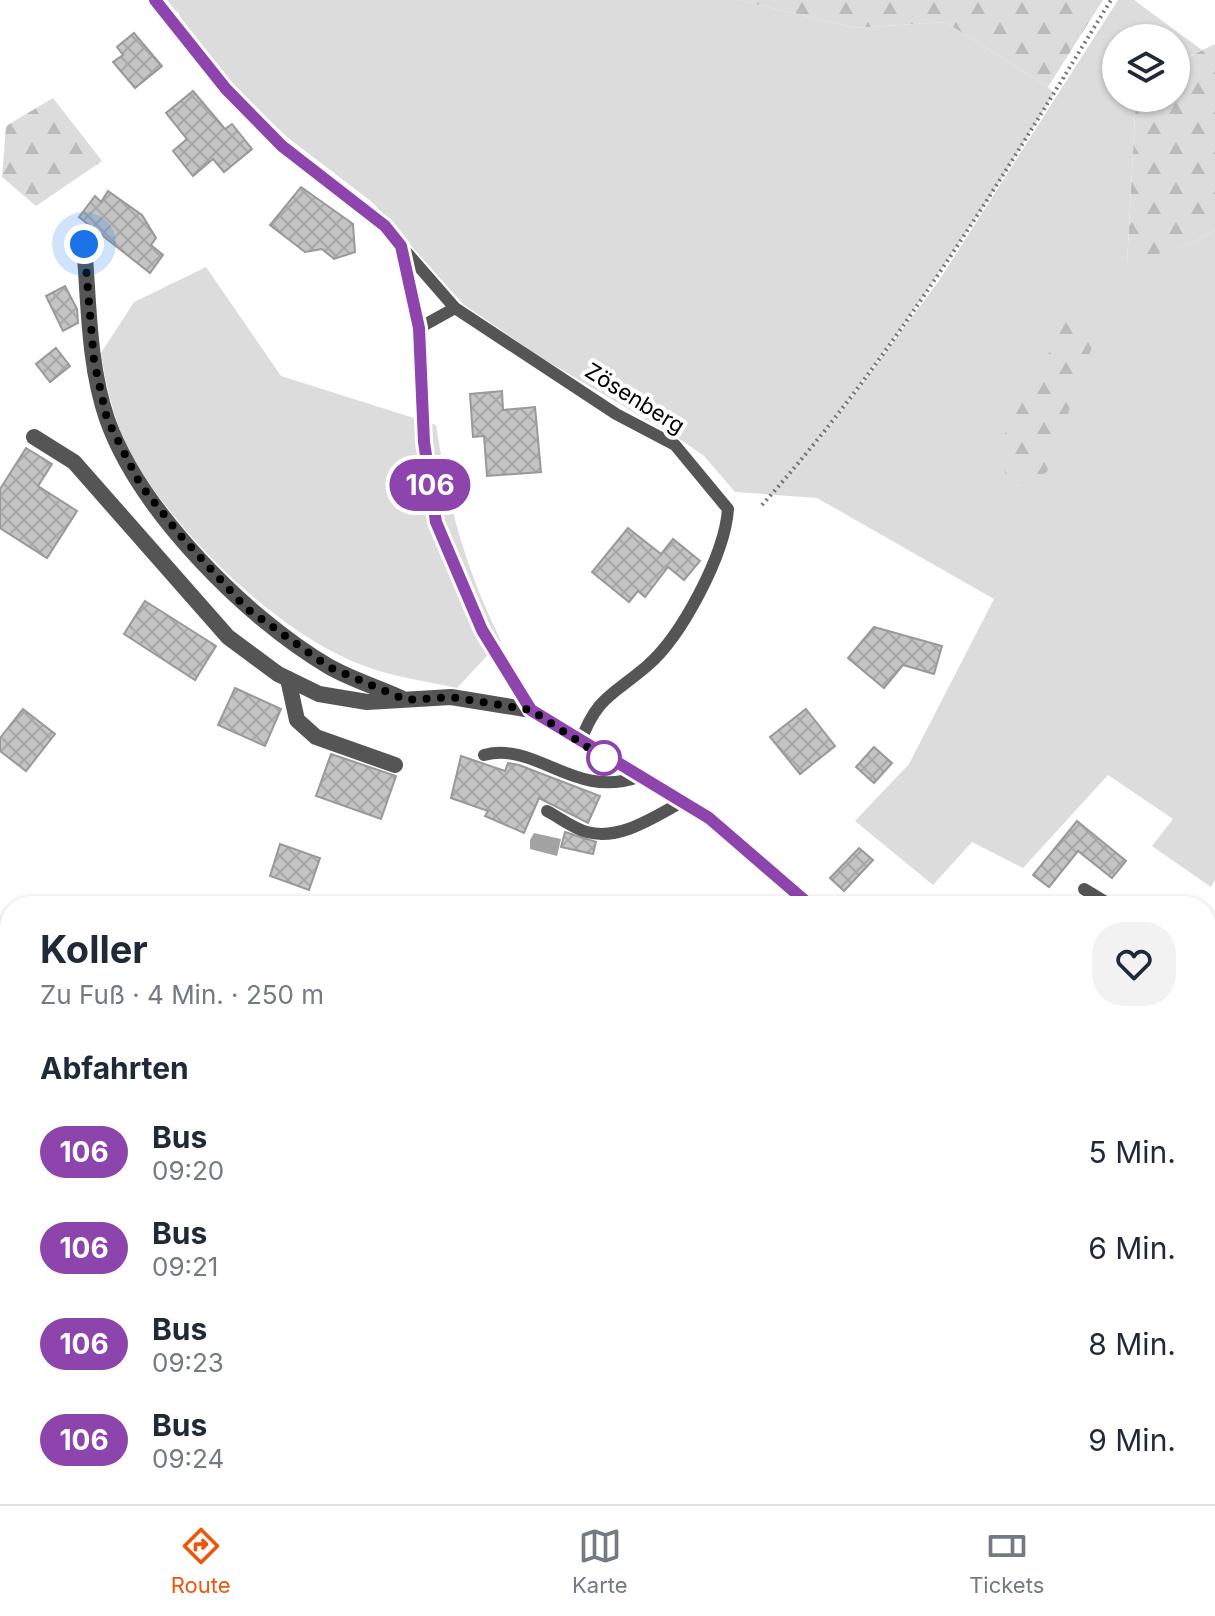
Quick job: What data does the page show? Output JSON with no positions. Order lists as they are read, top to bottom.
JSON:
{
  "streets": {
    "street": ["Zösenberg"]
  },
  "lines": ["bus line 106"],
  "page": {
    "on_map": "106",
    "heading": [
      ["Koller", "Zu Fuß · 4 Min. · 250 m"],
      "Abfahrten"
    ],
    "list": [
      {
        "mark": "106",
        "name": "Bus",
        "note": "09:20",
        "value": "5 Min."
      },
      {
        "mark": "106",
        "name": "Bus",
        "note": "09:21",
        "value": "6 Min."
      },
      {
        "mark": "106",
        "name": "Bus",
        "note": "09:23",
        "value": "8 Min."
      },
      {
        "mark": "106",
        "name": "Bus",
        "note": "09:24",
        "value": "9 Min."
      }
    ],
    "tabs": ["Route", "Karte", "Tickets"]
  }
}
